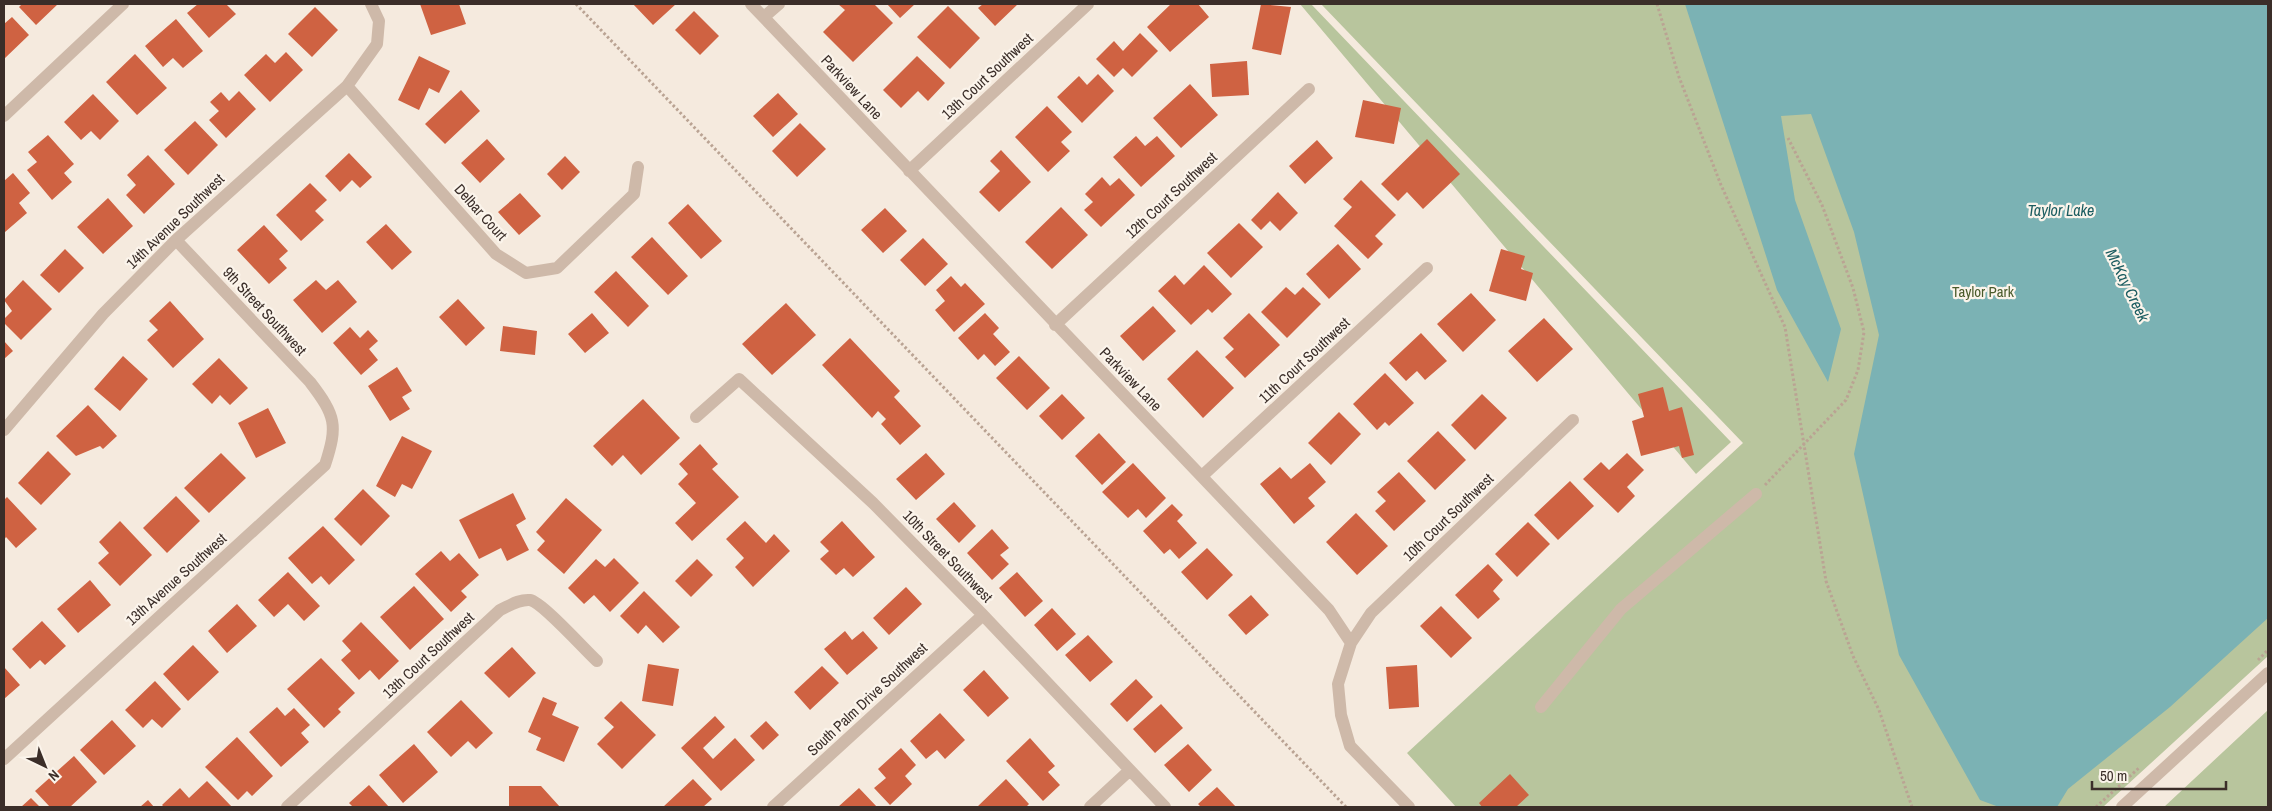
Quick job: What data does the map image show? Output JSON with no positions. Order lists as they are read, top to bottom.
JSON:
{
  "streets": {
    "street": [
      "13th Court Southwest",
      "Parkview Lane",
      "12th Court Southwest",
      "Delbar Court",
      "14th Avenue Southwest",
      "9th Street Southwest",
      "11th Court Southwest",
      "10th Court Southwest",
      "10th Street Southwest",
      "13th Avenue Southwest",
      "South Palm Drive Southwest"
    ]
  },
  "crossings": [
    ["13th Court Southwest", "Parkview Lane"],
    ["Parkview Lane", "12th Court Southwest"],
    ["Parkview Lane", "11th Court Southwest"],
    ["Parkview Lane", "10th Court Southwest"],
    ["Delbar Court", "14th Avenue Southwest"],
    ["14th Avenue Southwest", "9th Street Southwest"],
    ["9th Street Southwest", "13th Avenue Southwest"],
    ["10th Street Southwest", "South Palm Drive Southwest"]
  ],
  "water": ["Taylor Lake", "McKay Creek"],
  "parks": ["Taylor Park"],
  "scale_bar": "50 m",
  "north": "bottom right"
}
